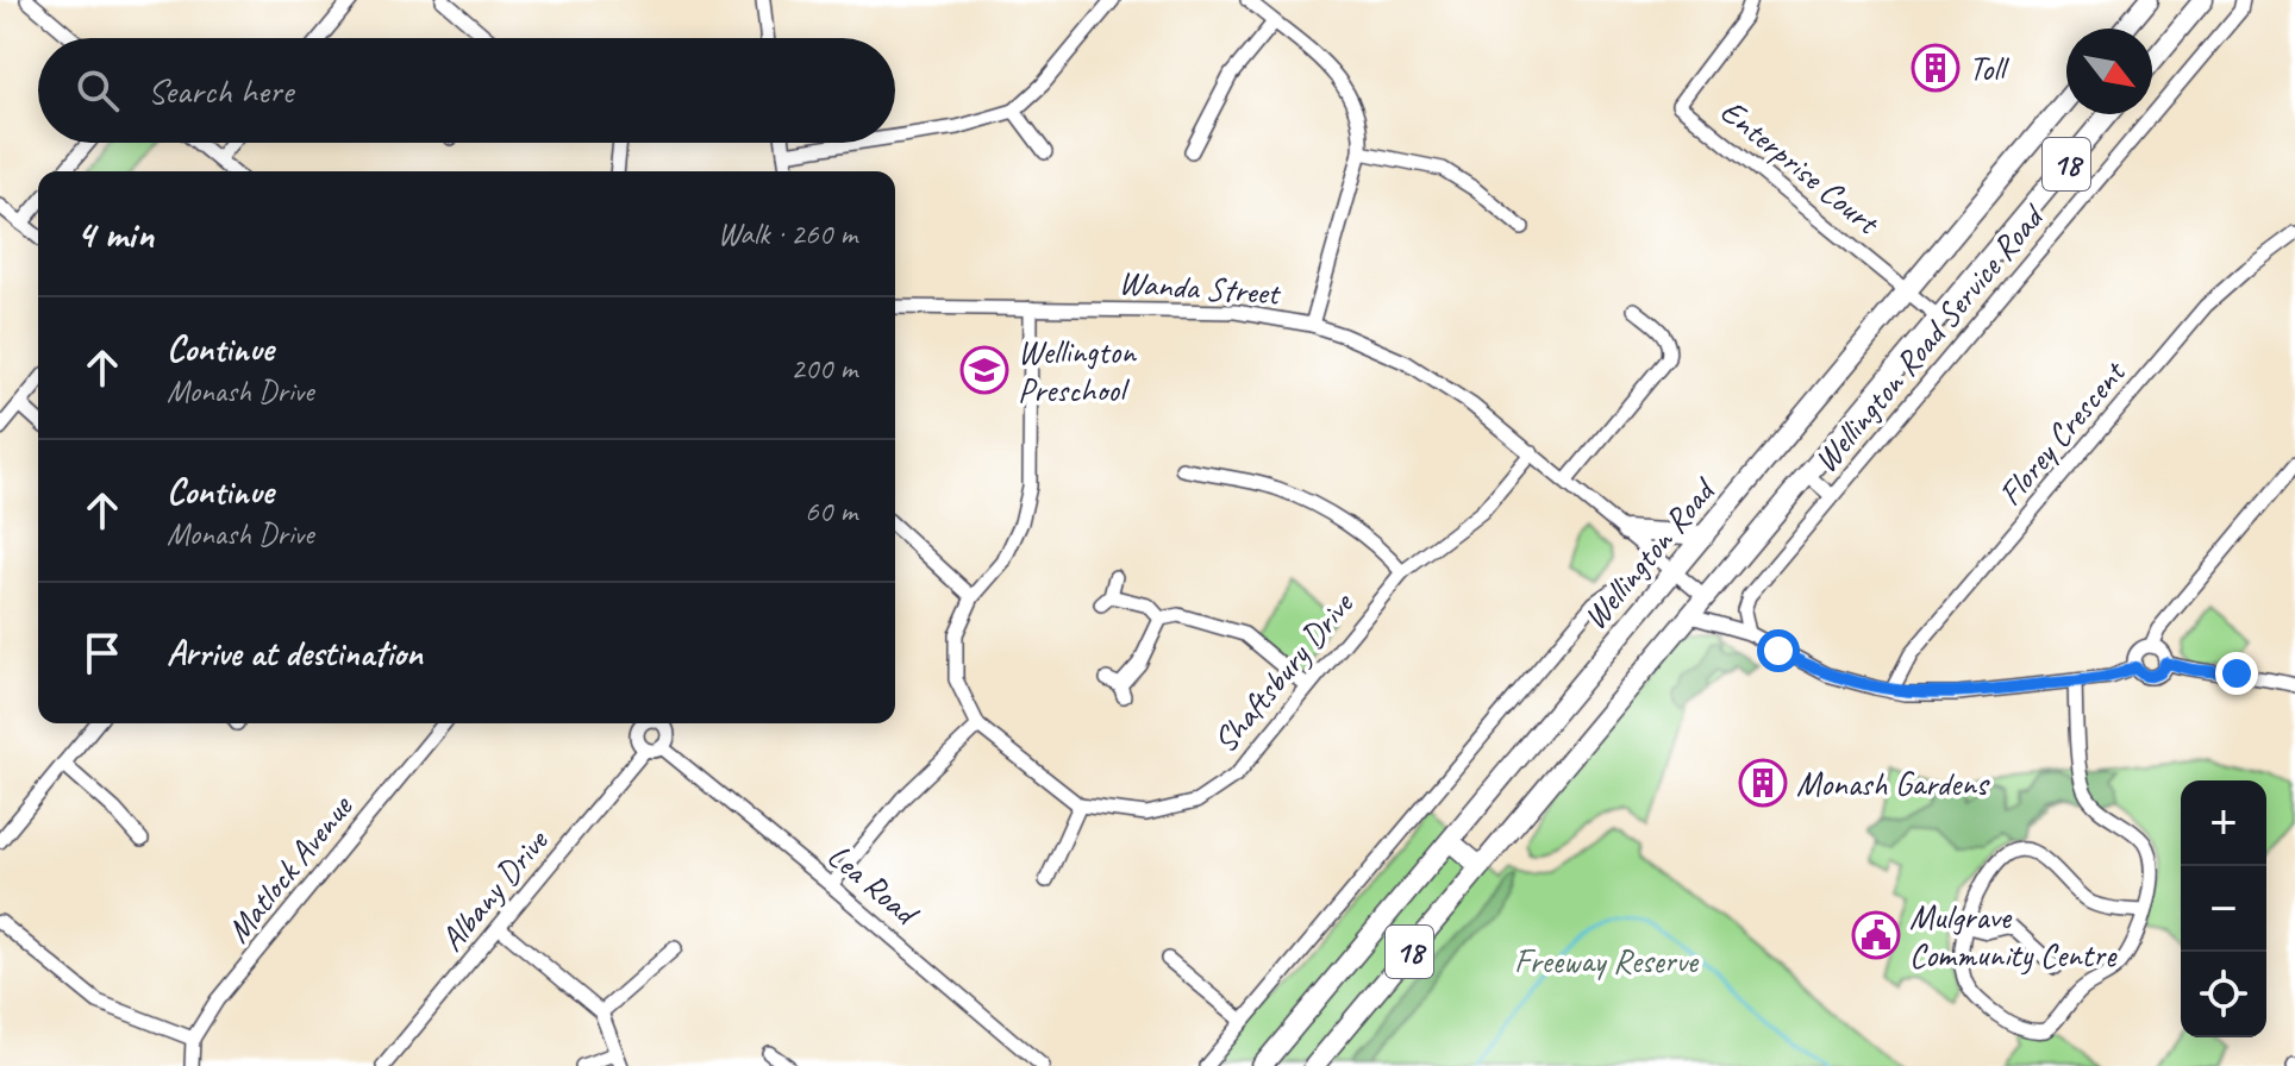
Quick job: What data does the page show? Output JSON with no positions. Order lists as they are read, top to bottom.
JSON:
{
  "streets": {
    "highway": ["18", "Wellington Road"],
    "street": [
      "Enterprise Court",
      "Wanda Street",
      "Wellington Road Service Road",
      "Florey Crescent",
      "Shaftsbury Drive",
      "Matlock Avenue",
      "Lea Road",
      "Albany Drive"
    ]
  },
  "crossings": [
    ["Enterprise Court", "Wellington Road"],
    ["Wanda Street", "Wellington Road"],
    ["Wanda Street", "Shaftsbury Drive"]
  ],
  "parks": ["Freeway Reserve"],
  "places": {
    "building": ["Toll", "Monash Gardens"],
    "school or university": ["Wellington Preschool"],
    "public building": ["Mulgrave Community Centre"]
  },
  "north": "bottom right",
  "page": {
    "search": "Search here",
    "heading": ["4 min", "Walk · 260 m"],
    "list": [
      ["Continue", "Monash Drive", "200 m"],
      ["Continue", "Monash Drive", "60 m"],
      "Arrive at destination"
    ],
    "map_buttons": ["+", "−"]
  }
}
